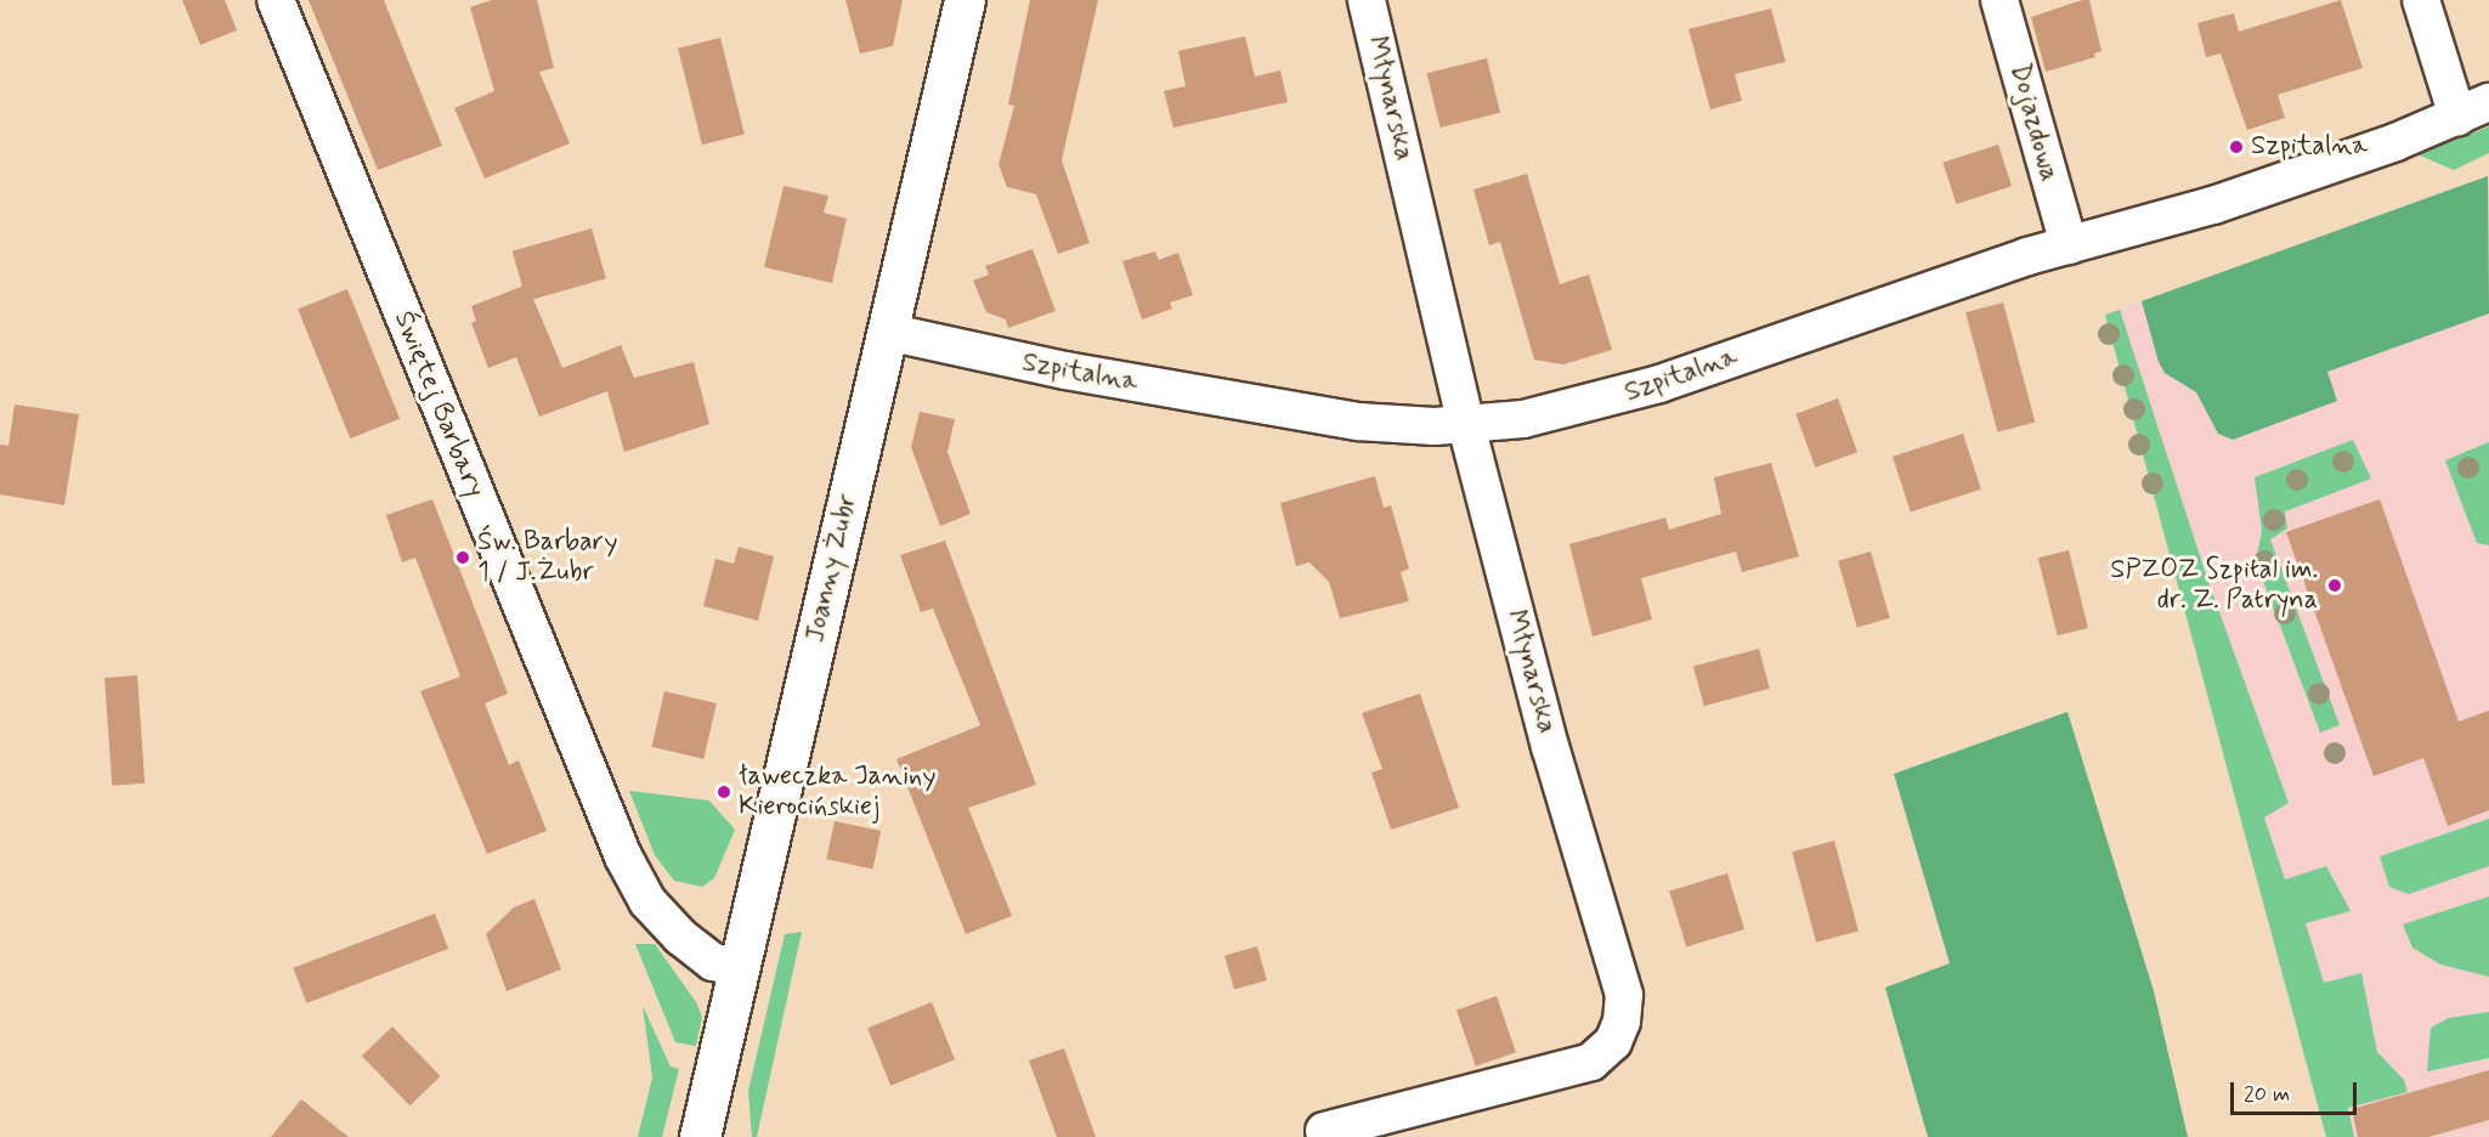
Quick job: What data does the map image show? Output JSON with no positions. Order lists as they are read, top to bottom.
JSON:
{
  "streets": {
    "street": [
      "Młynarska",
      "Dojazdowa",
      "Szpitalna",
      "Świętej Barbary",
      "Joanny Żubr"
    ]
  },
  "crossings": [
    ["Młynarska", "Szpitalna"],
    ["Dojazdowa", "Szpitalna"],
    ["Szpitalna", "Joanny Żubr"],
    ["Świętej Barbary", "Joanny Żubr"]
  ],
  "places": [
    "Szpitalna",
    "Św. Barbary 1 / J.Żubr",
    "SPZOZ Szpital im. dr. Z. Patryna",
    "ławeczka Janiny Kierocińskiej"
  ],
  "scale_bar": "20 m"
}
